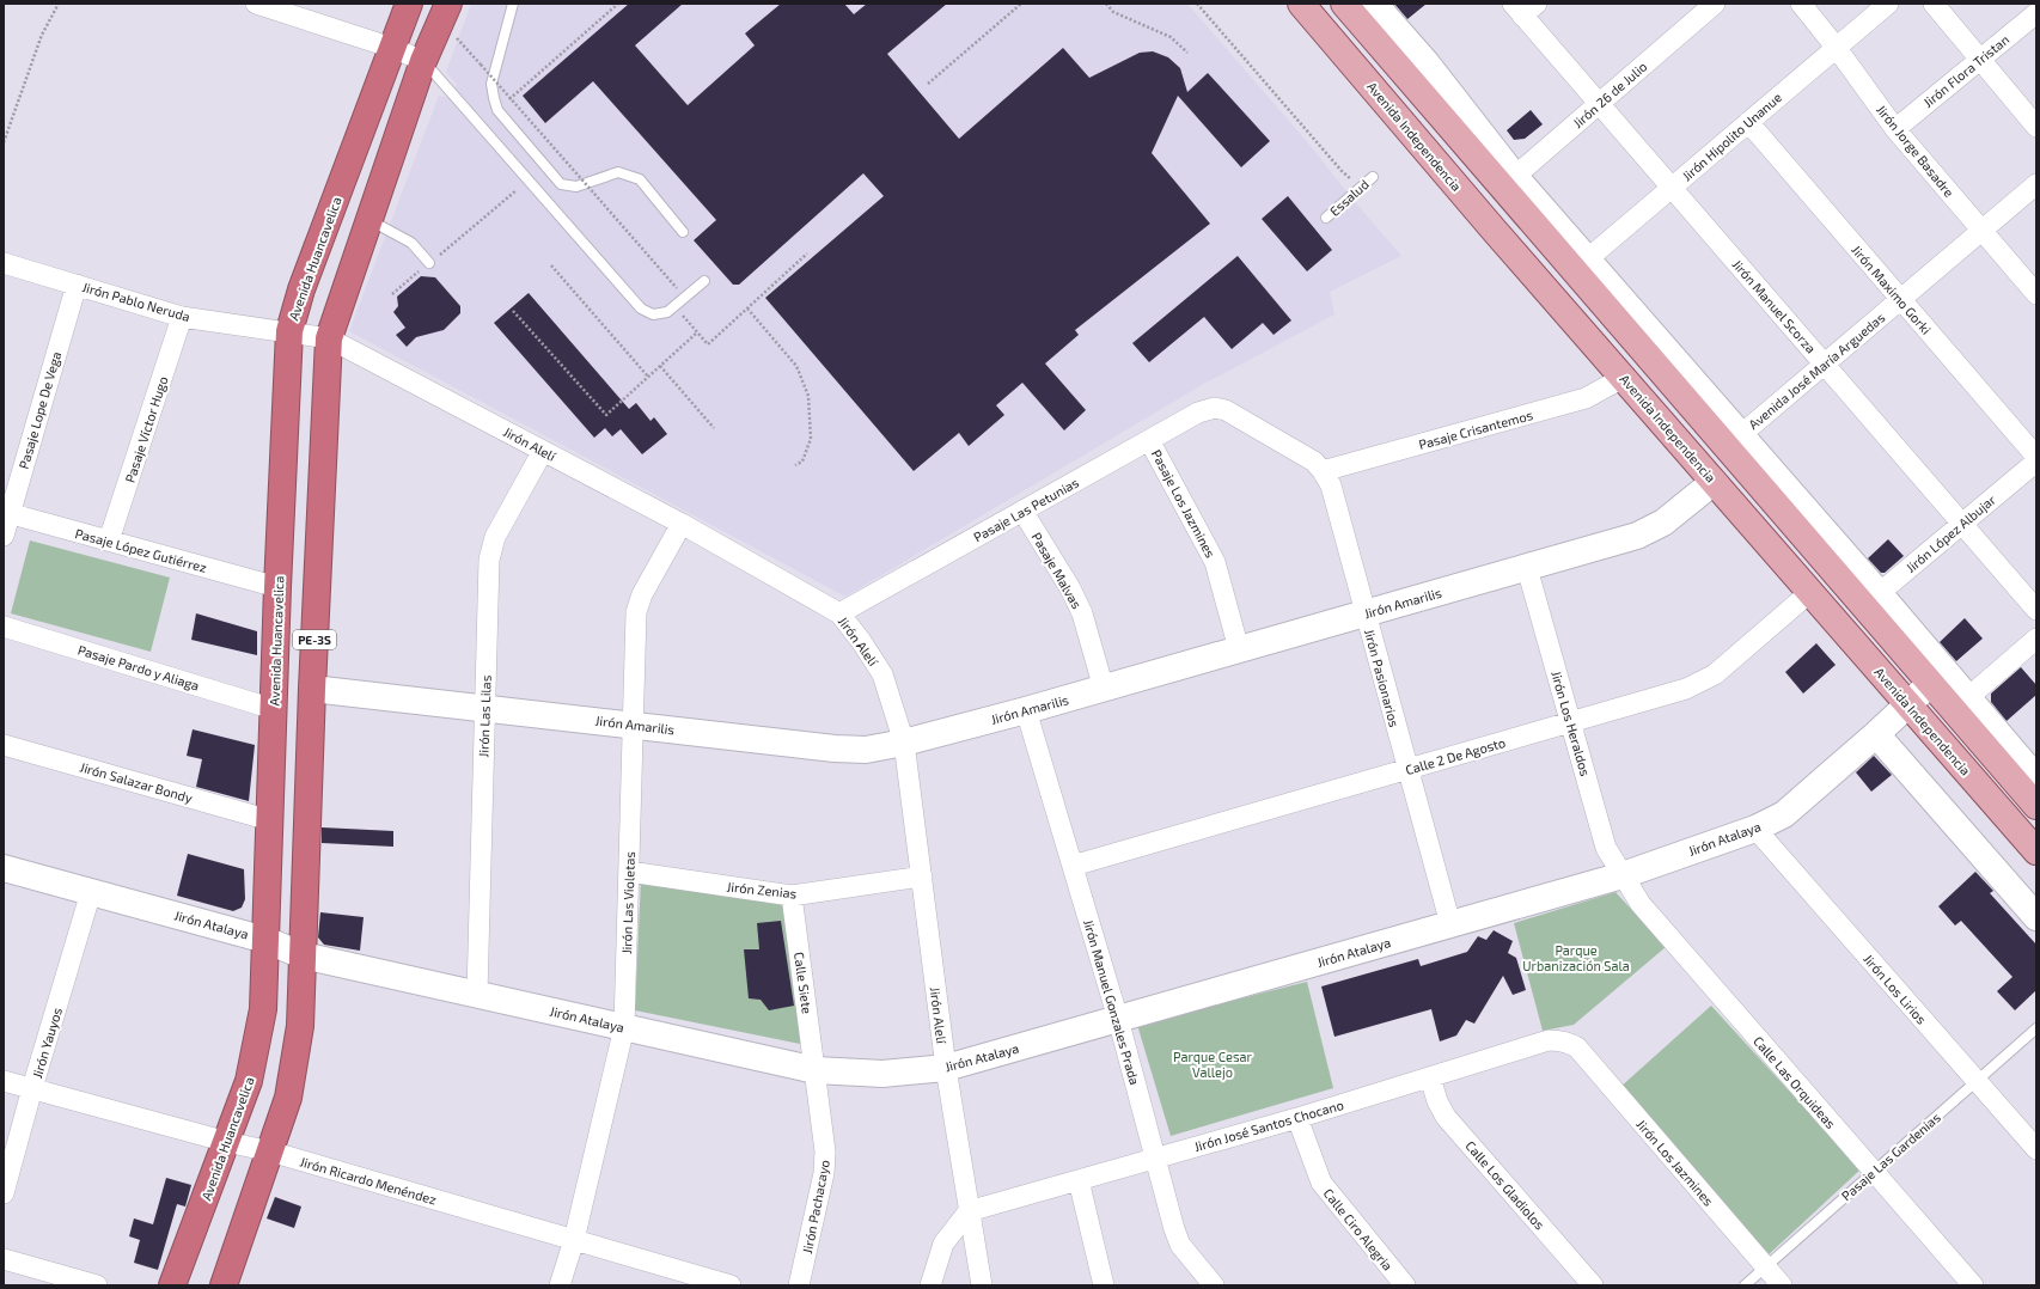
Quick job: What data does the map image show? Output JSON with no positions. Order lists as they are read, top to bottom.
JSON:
{
  "streets": {
    "highway": ["Avenida Huancavelica", "PE-3S"],
    "main road": ["Avenida Independencia"],
    "street": [
      "Jirón Flora Tristan",
      "Jirón 26 de Julio",
      "Jirón Hipolito Unanue",
      "Jirón Jorge Basadre",
      "Jirón Maximo Gorki",
      "Jirón Pablo Neruda",
      "Jirón Manuel Scorza",
      "Avenida José María Arguedas",
      "Pasaje Lope De Vega",
      "Pasaje Víctor Hugo",
      "Pasaje Crisantemos",
      "Jirón Alelí",
      "Pasaje Los Jazmines",
      "Pasaje Las Petunias",
      "Jirón López Albujar",
      "Pasaje López Gutiérrez",
      "Pasaje Malvas",
      "Jirón Amarilis",
      "Pasaje Pardo y Aliaga",
      "Jirón Pasionarios",
      "Jirón Las Lilas",
      "Jirón Los Heraldos",
      "Calle 2 De Agosto",
      "Jirón Salazar Bondy",
      "Jirón Atalaya",
      "Jirón Zenias",
      "Jirón Las Violetas",
      "Calle Siete",
      "Jirón Los Lirios",
      "Jirón Manuel Gonzales Prada",
      "Jirón Yauyos",
      "Calle Las Orquideas",
      "Jirón José Santos Chocano",
      "Jirón Los Jazmines",
      "Jirón Ricardo Menéndez",
      "Calle Los Gladiolos",
      "Jirón Pachacayo",
      "Calle Ciro Alegria"
    ],
    "lane": ["Essalud", "Pasaje Las Gardenias"]
  },
  "crossings": [
    ["Jirón Flora Tristan", "Jirón Jorge Basadre"],
    ["Jirón 26 de Julio", "Jirón Manuel Scorza"],
    ["Avenida Independencia", "Pasaje Crisantemos"],
    ["Avenida Independencia", "Jirón Amarilis"],
    ["Avenida Independencia", "Calle 2 De Agosto"],
    ["Avenida Independencia", "Jirón Atalaya"],
    ["Jirón Hipolito Unanue", "Jirón Jorge Basadre"],
    ["Jirón Hipolito Unanue", "Jirón Maximo Gorki"],
    ["Jirón Hipolito Unanue", "Jirón Manuel Scorza"],
    ["Jirón Jorge Basadre", "Avenida José María Arguedas"],
    ["Avenida Huancavelica", "Jirón Pablo Neruda"],
    ["Avenida Huancavelica", "Pasaje López Gutiérrez"],
    ["Avenida Huancavelica", "Pasaje Pardo y Aliaga"],
    ["Avenida Huancavelica", "Jirón Salazar Bondy"],
    ["Avenida Huancavelica", "Jirón Atalaya"],
    ["Avenida Huancavelica", "Jirón Ricardo Menéndez"],
    ["Jirón Maximo Gorki", "Avenida José María Arguedas"],
    ["Jirón Pablo Neruda", "Pasaje Lope De Vega"],
    ["Jirón Pablo Neruda", "Pasaje Víctor Hugo"],
    ["Jirón Pablo Neruda", "Jirón Alelí"],
    ["Jirón Pablo Neruda", "PE-3S"],
    ["Jirón Manuel Scorza", "Avenida José María Arguedas"],
    ["Jirón Manuel Scorza", "Jirón López Albujar"],
    ["Pasaje Lope De Vega", "Pasaje López Gutiérrez"],
    ["Pasaje Víctor Hugo", "Pasaje López Gutiérrez"],
    ["Pasaje Crisantemos", "Jirón Pasionarios"],
    ["Jirón Alelí", "Pasaje Las Petunias"],
    ["Jirón Alelí", "Jirón Amarilis"],
    ["Jirón Alelí", "PE-3S"],
    ["Jirón Alelí", "Jirón Las Lilas"],
    ["Jirón Alelí", "Jirón Atalaya"],
    ["Jirón Alelí", "Jirón Zenias"],
    ["Jirón Alelí", "Jirón Las Violetas"],
    ["Jirón Alelí", "Jirón José Santos Chocano"],
    ["Pasaje Los Jazmines", "Pasaje Las Petunias"],
    ["Pasaje Los Jazmines", "Jirón Amarilis"],
    ["Pasaje Las Petunias", "Pasaje Malvas"],
    ["Pasaje Las Petunias", "Jirón Pasionarios"],
    ["Pasaje Malvas", "Jirón Amarilis"],
    ["Jirón Amarilis", "PE-3S"],
    ["Jirón Amarilis", "Jirón Pasionarios"],
    ["Jirón Amarilis", "Jirón Las Lilas"],
    ["Jirón Amarilis", "Jirón Los Heraldos"],
    ["Jirón Amarilis", "Jirón Las Violetas"],
    ["Jirón Amarilis", "Jirón Manuel Gonzales Prada"],
    ["PE-3S", "Jirón Atalaya"],
    ["PE-3S", "Jirón Ricardo Menéndez"],
    ["Jirón Pasionarios", "Calle 2 De Agosto"],
    ["Jirón Pasionarios", "Jirón Atalaya"],
    ["Jirón Las Lilas", "Jirón Atalaya"],
    ["Jirón Los Heraldos", "Calle 2 De Agosto"],
    ["Jirón Los Heraldos", "Jirón Atalaya"],
    ["Jirón Los Heraldos", "Calle Las Orquideas"],
    ["Calle 2 De Agosto", "Jirón Manuel Gonzales Prada"],
    ["Jirón Atalaya", "Jirón Las Violetas"],
    ["Jirón Atalaya", "Calle Siete"],
    ["Jirón Atalaya", "Jirón Los Lirios"],
    ["Jirón Atalaya", "Jirón Manuel Gonzales Prada"],
    ["Jirón Atalaya", "Jirón Yauyos"],
    ["Jirón Atalaya", "Calle Las Orquideas"],
    ["Jirón Atalaya", "Jirón Pachacayo"],
    ["Jirón Zenias", "Jirón Las Violetas"],
    ["Jirón Zenias", "Calle Siete"],
    ["Jirón Las Violetas", "Jirón Ricardo Menéndez"],
    ["Calle Siete", "Jirón Pachacayo"],
    ["Jirón Los Lirios", "Pasaje Las Gardenias"],
    ["Jirón Manuel Gonzales Prada", "Jirón José Santos Chocano"],
    ["Jirón Yauyos", "Jirón Ricardo Menéndez"],
    ["Calle Las Orquideas", "Pasaje Las Gardenias"],
    ["Jirón José Santos Chocano", "Jirón Los Jazmines"],
    ["Jirón José Santos Chocano", "Calle Los Gladiolos"],
    ["Jirón José Santos Chocano", "Calle Ciro Alegria"],
    ["Pasaje Las Gardenias", "Jirón Los Jazmines"]
  ],
  "parks": ["Parque Urbanización Sala", "Parque Cesar Vallejo"]
}
